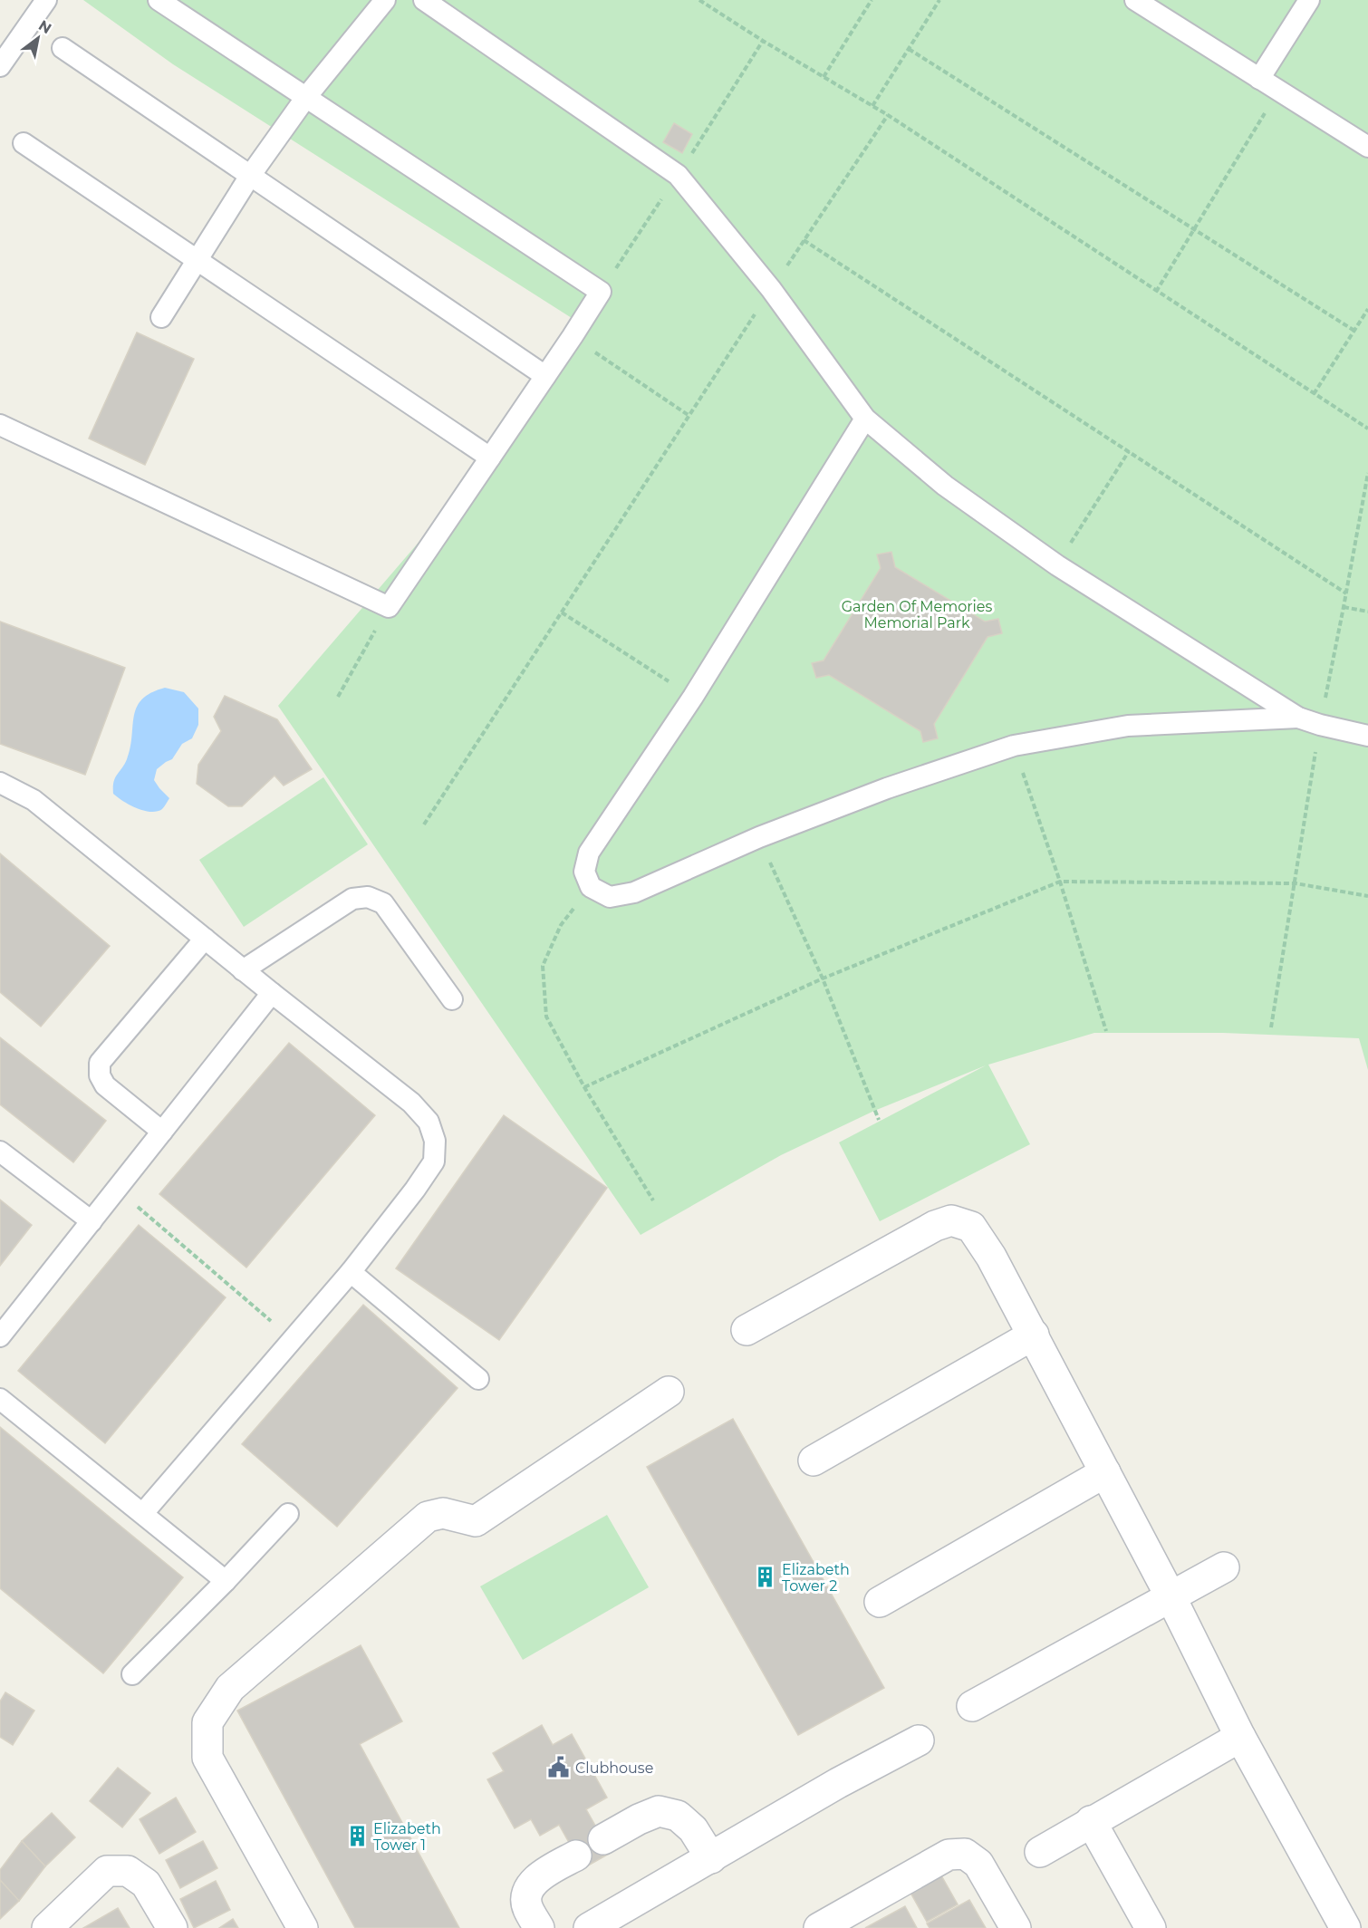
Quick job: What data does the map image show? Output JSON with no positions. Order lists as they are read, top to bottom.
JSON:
{
  "parks": ["Garden Of Memories Memorial Park"],
  "places": {
    "building": ["Elizabeth Tower 2", "Elizabeth Tower 1"],
    "public building": ["Clubhouse"]
  },
  "north": "top right"
}
